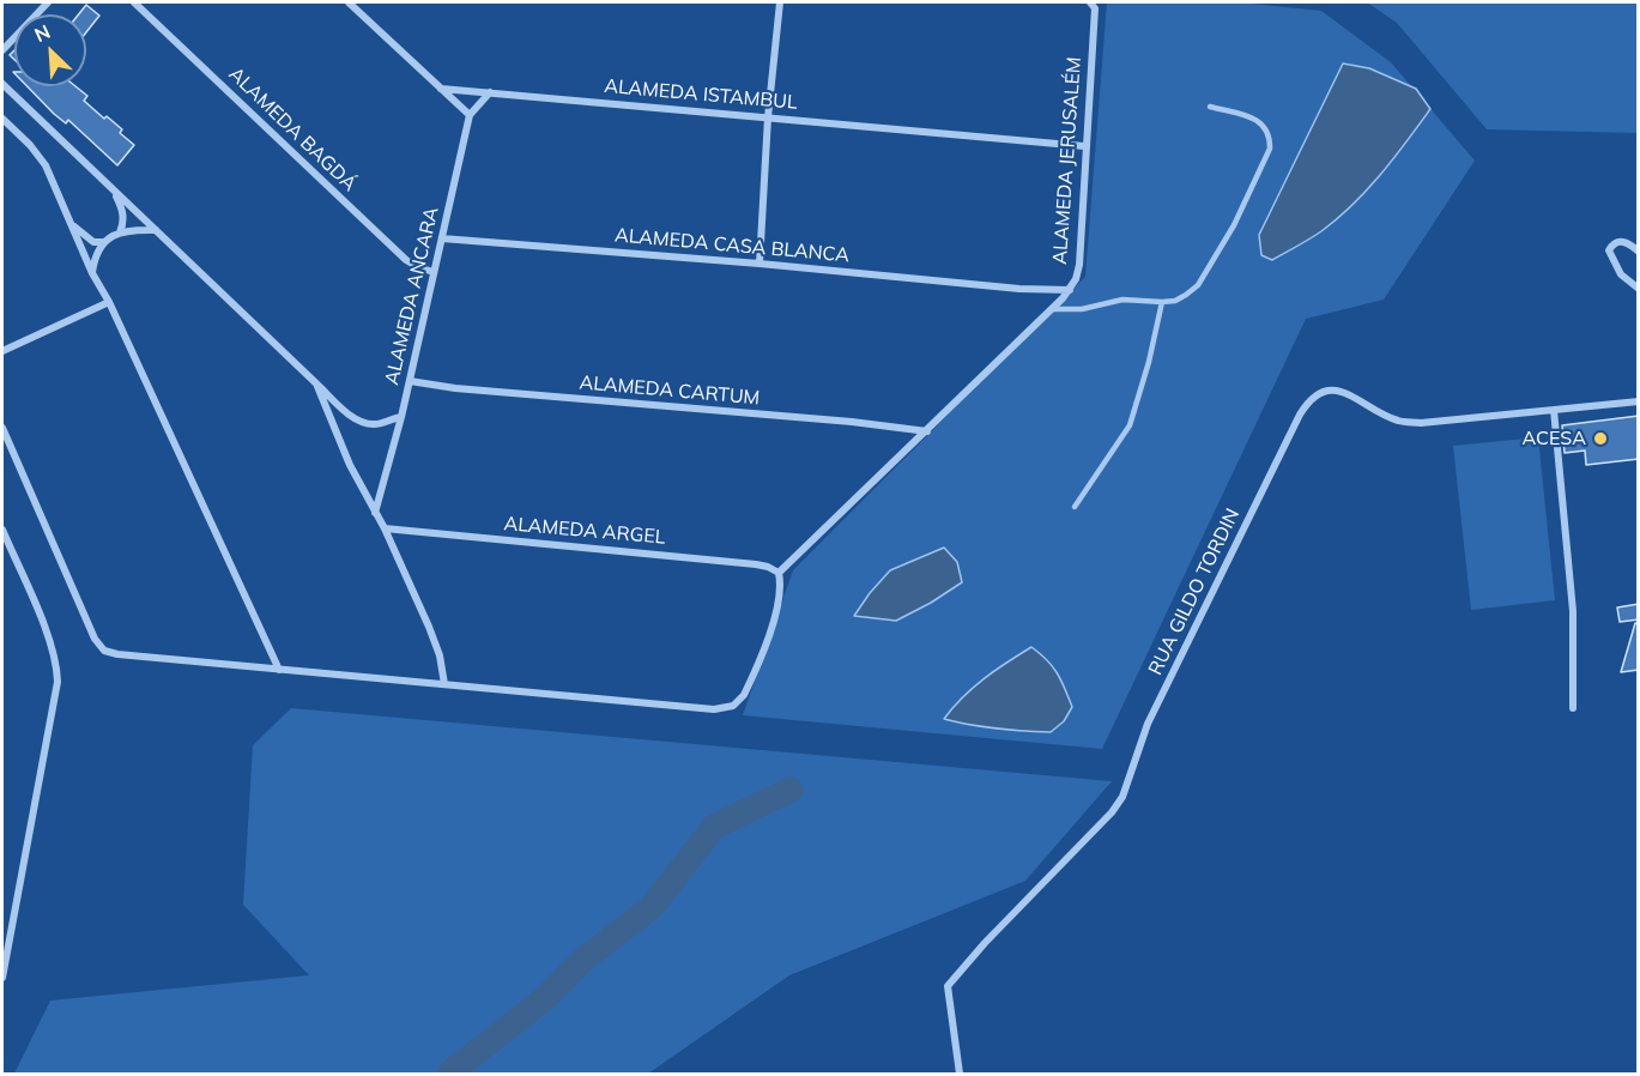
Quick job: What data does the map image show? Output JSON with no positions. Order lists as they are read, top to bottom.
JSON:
{
  "streets": {
    "street": [
      "ALAMEDA ISTAMBUL",
      "ALAMEDA BAGDÁ",
      "ALAMEDA JERUSALÉM",
      "ALAMEDA CASA BLANCA",
      "ALAMEDA ANCARA",
      "ALAMEDA CARTUM",
      "ALAMEDA ARGEL",
      "RUA GILDO TORDIN"
    ]
  },
  "crossings": [
    ["ALAMEDA ISTAMBUL", "ALAMEDA JERUSALÉM"],
    ["ALAMEDA BAGDÁ", "ALAMEDA ANCARA"],
    ["ALAMEDA JERUSALÉM", "ALAMEDA CASA BLANCA"],
    ["ALAMEDA JERUSALÉM", "ALAMEDA CARTUM"],
    ["ALAMEDA JERUSALÉM", "ALAMEDA ARGEL"],
    ["ALAMEDA CASA BLANCA", "ALAMEDA ANCARA"],
    ["ALAMEDA ANCARA", "ALAMEDA CARTUM"]
  ],
  "places": ["ACESA"],
  "north": "top left"
}
